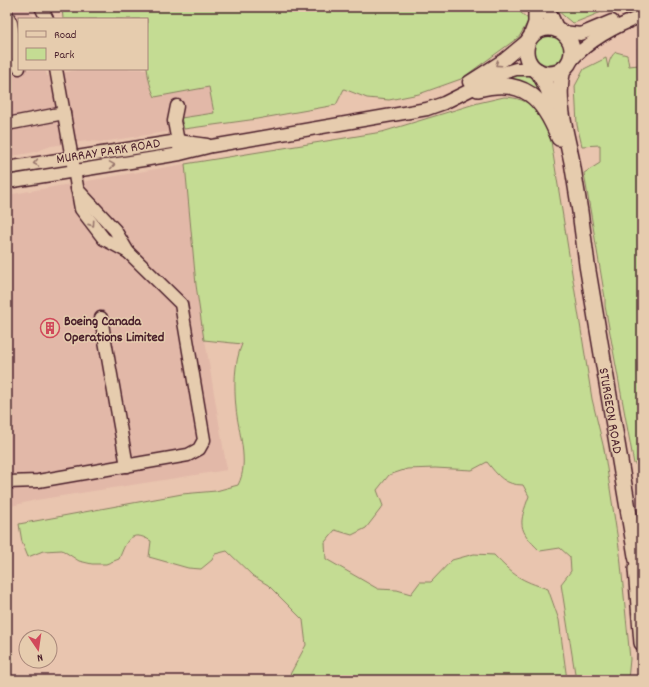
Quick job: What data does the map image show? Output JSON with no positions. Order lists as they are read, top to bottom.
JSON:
{
  "streets": {
    "main road": ["STURGEON ROAD"],
    "street": ["MURRAY PARK ROAD"]
  },
  "crossings": [
    ["MURRAY PARK ROAD", "STURGEON ROAD"]
  ],
  "places": {
    "building": ["Boeing Canada Operations Limited"]
  },
  "legend": ["Road", "Park"],
  "north": "bottom"
}
